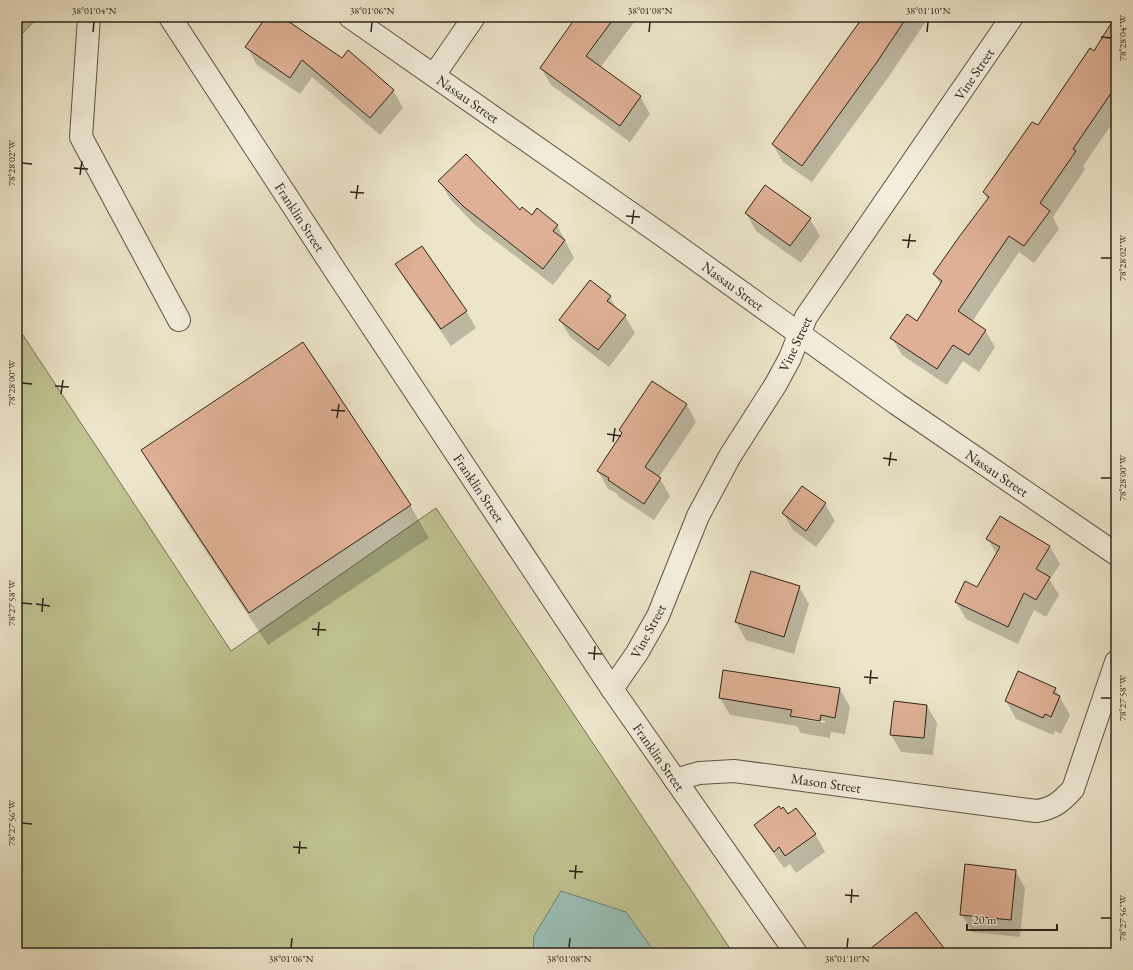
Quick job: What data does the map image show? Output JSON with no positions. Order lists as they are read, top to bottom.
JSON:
{
  "streets": {
    "street": [
      "Vine Street",
      "Nassau Street",
      "Franklin Street",
      "Mason Street"
    ]
  },
  "crossings": [
    ["Vine Street", "Nassau Street"],
    ["Vine Street", "Franklin Street"],
    ["Franklin Street", "Mason Street"]
  ],
  "scale_bar": "20 m",
  "coordinates": [
    "38°01'04\"N",
    "38°01'06\"N",
    "38°01'08\"N",
    "38°01'10\"N",
    "78°28'04\"W",
    "78°28'02\"W",
    "78°28'00\"W",
    "78°27'58\"W",
    "78°27'56\"W"
  ]
}
